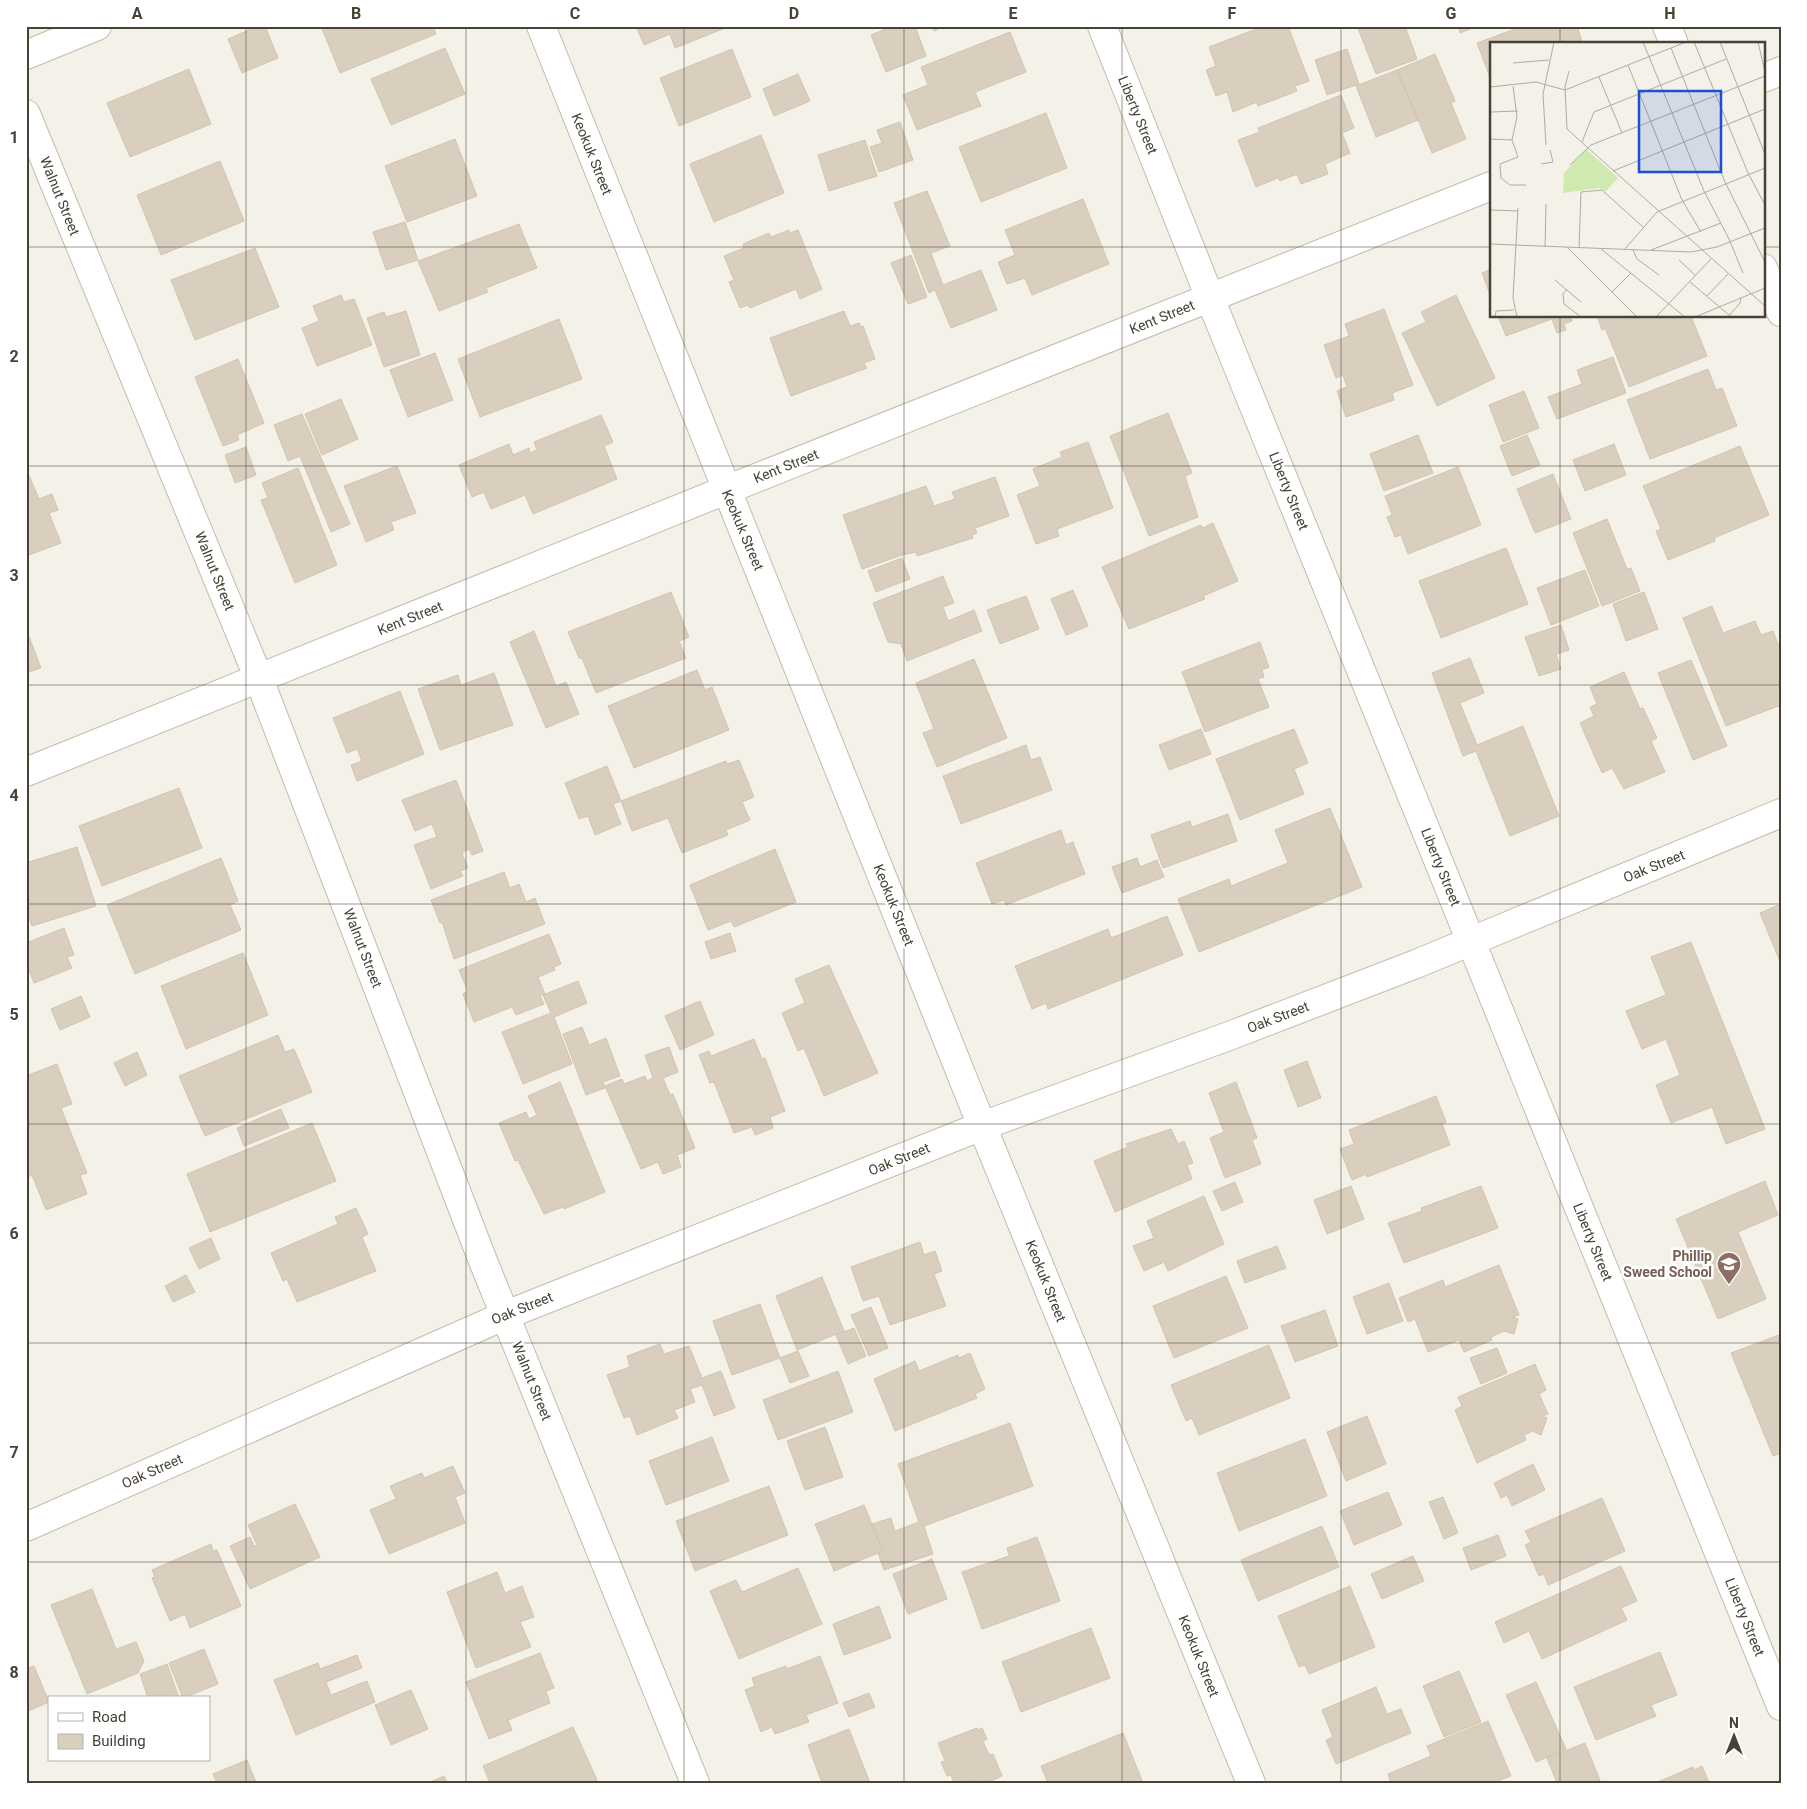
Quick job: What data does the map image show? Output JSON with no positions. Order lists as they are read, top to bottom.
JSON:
{
  "streets": {
    "street": [
      "Liberty Street",
      "Keokuk Street",
      "Walnut Street",
      "Kent Street",
      "Oak Street"
    ]
  },
  "crossings": [
    ["Liberty Street", "Kent Street"],
    ["Liberty Street", "Oak Street"],
    ["Keokuk Street", "Kent Street"],
    ["Keokuk Street", "Oak Street"],
    ["Walnut Street", "Kent Street"],
    ["Walnut Street", "Oak Street"]
  ],
  "places": {
    "school or university": ["Phillip Sweed School"]
  },
  "legend": ["Road", "Building"],
  "north": "top",
  "grid": {
    "columns": [
      "A",
      "B",
      "C",
      "D",
      "E",
      "F",
      "G",
      "H"
    ],
    "rows": [
      "1",
      "2",
      "3",
      "4",
      "5",
      "6",
      "7",
      "8"
    ]
  }
}
